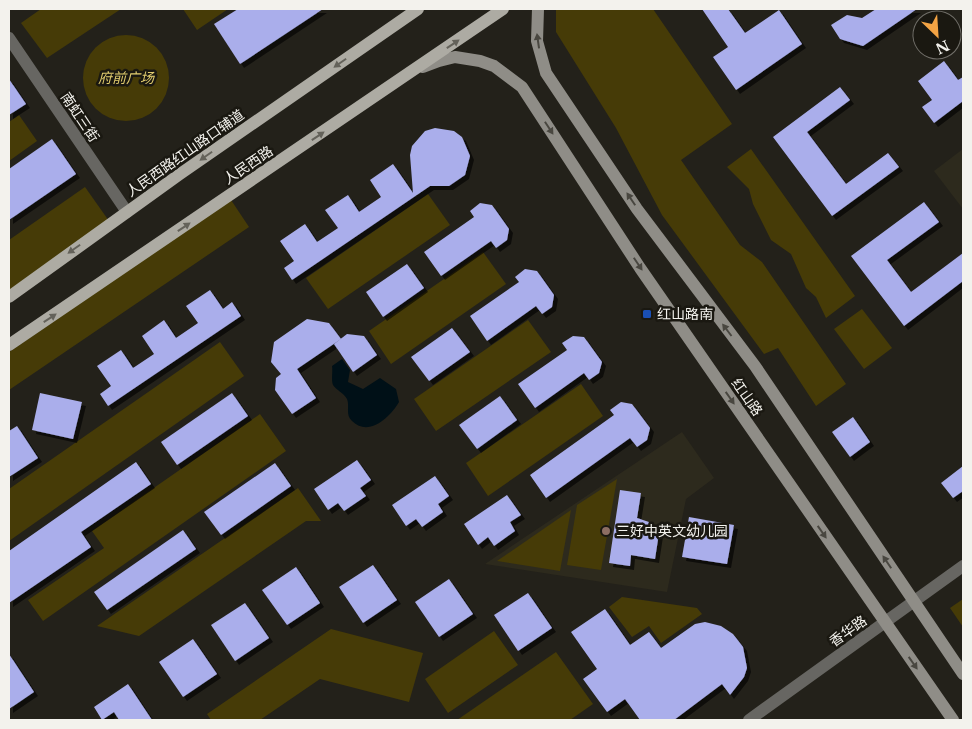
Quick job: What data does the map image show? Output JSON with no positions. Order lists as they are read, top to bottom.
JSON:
{
  "streets": {
    "main road": ["人民西路红山路口辅道", "人民西路", "红山路"],
    "street": ["南虹三街", "香华路"]
  },
  "crossings": [
    ["南虹三街", "人民西路红山路口辅道"],
    ["人民西路", "红山路"],
    ["红山路", "香华路"]
  ],
  "one_way": ["人民西路红山路口辅道", "人民西路"],
  "parks": ["府前广场"],
  "places": {
    "transit": ["红山路南"],
    "other": ["三好中英文幼儿园"]
  },
  "north": "bottom right"
}
